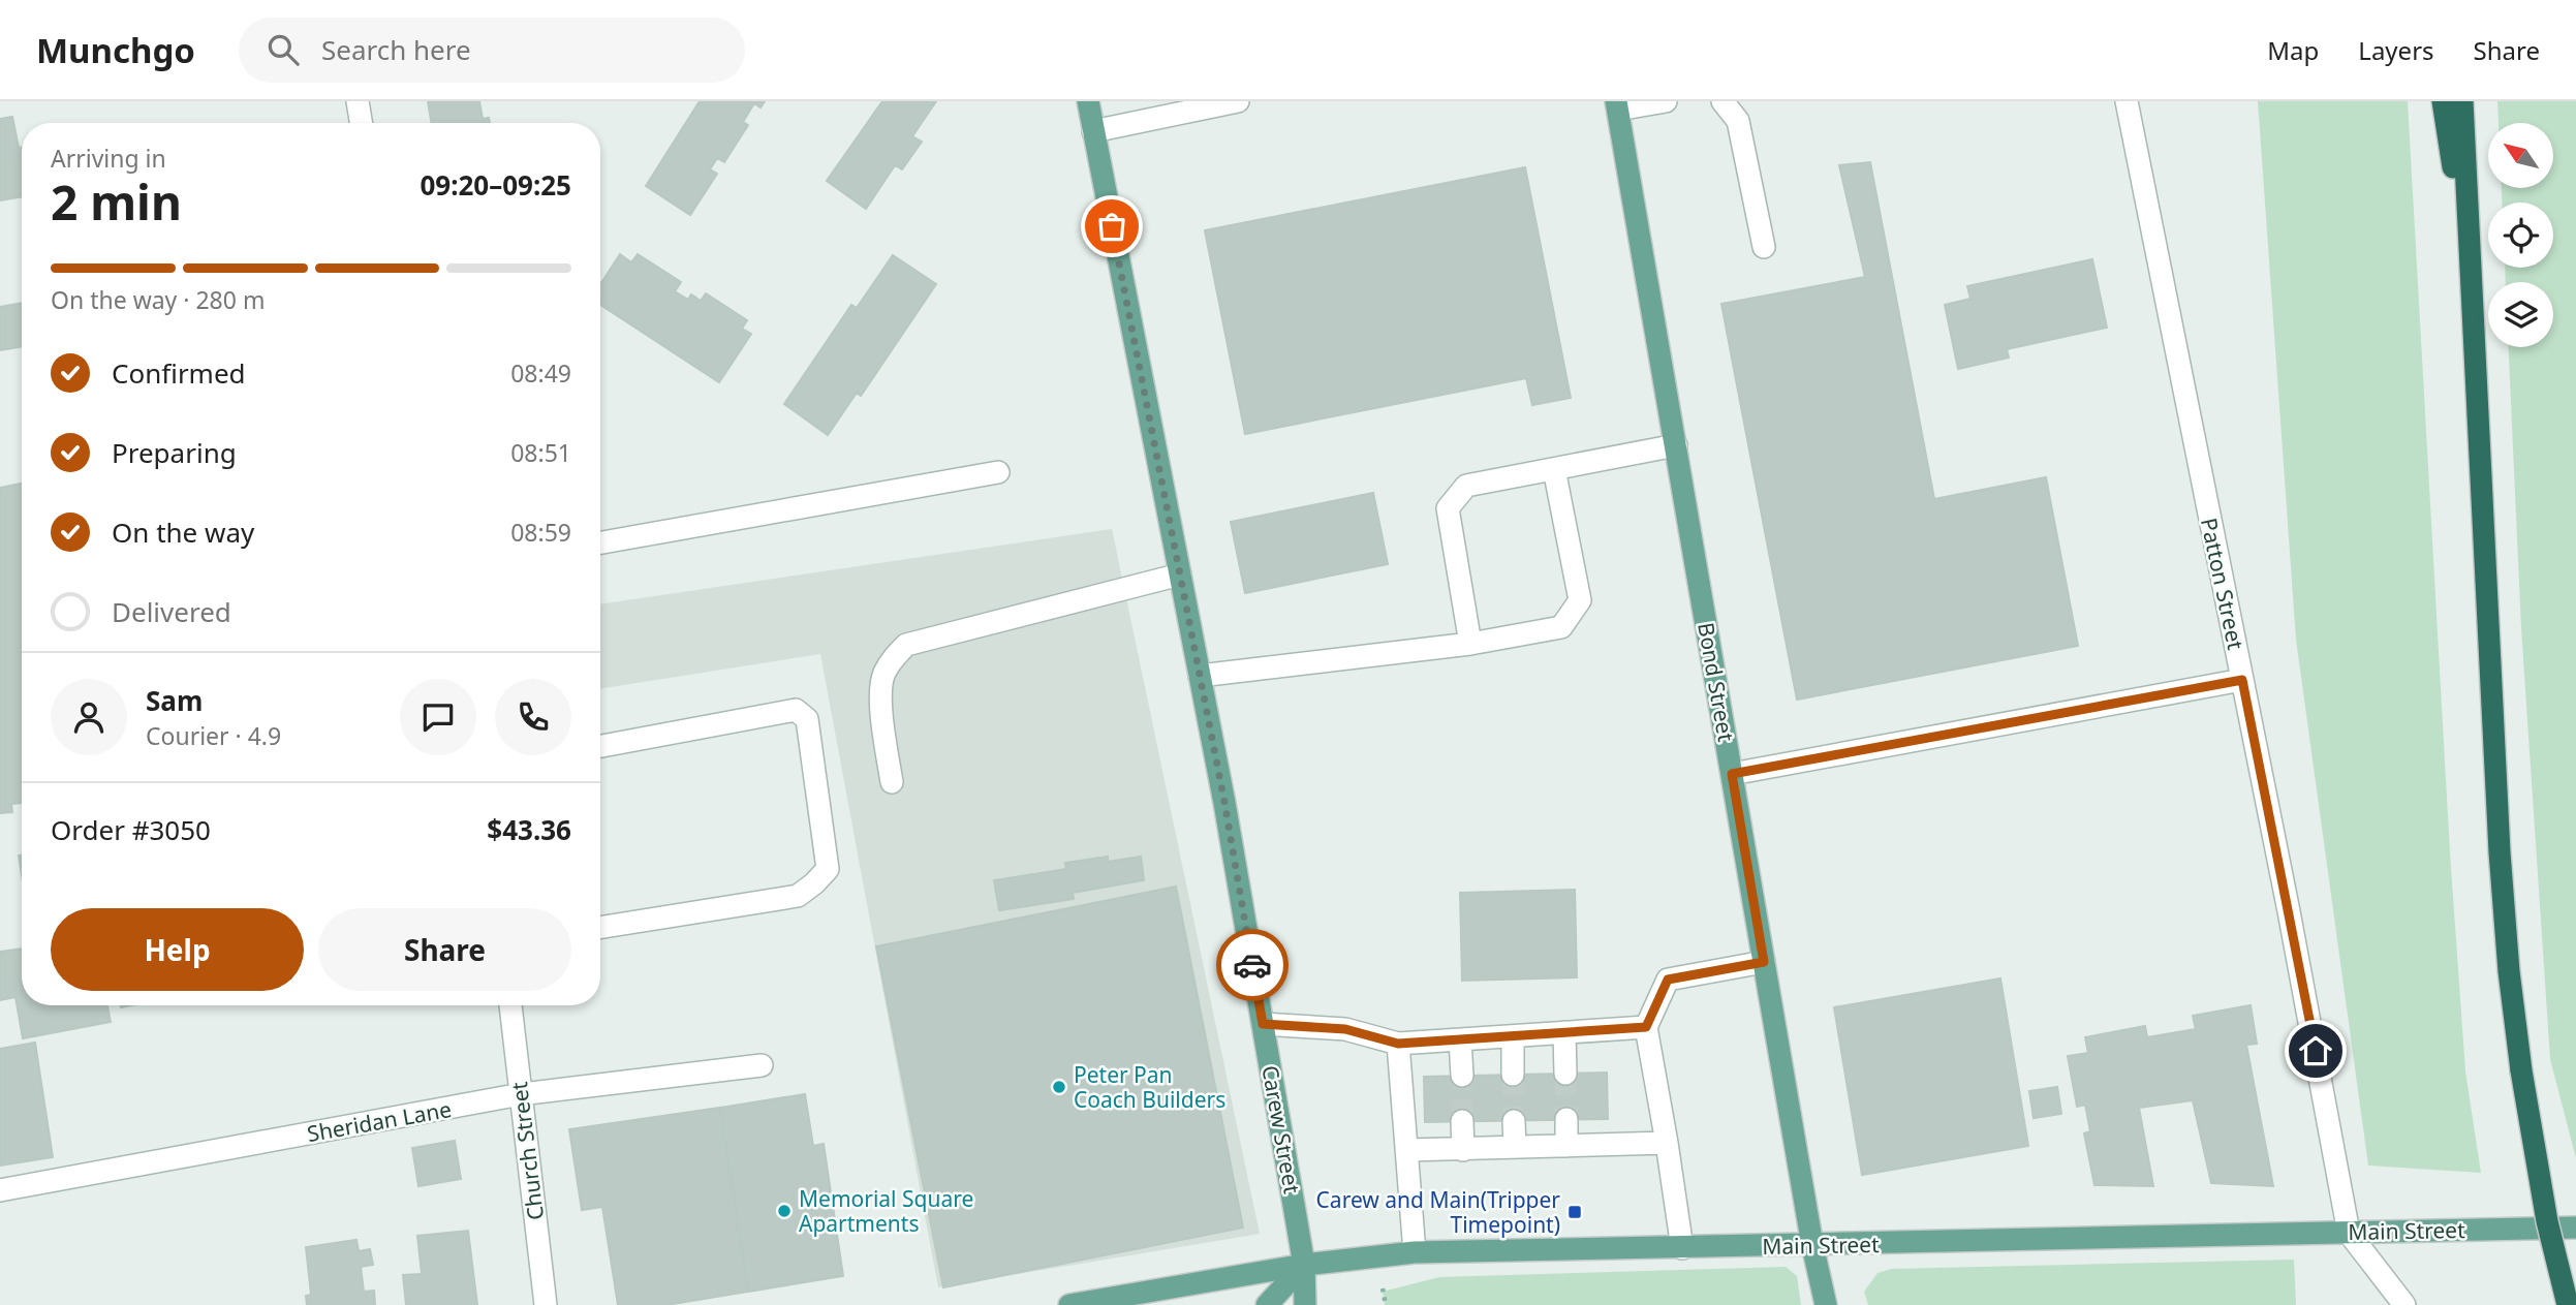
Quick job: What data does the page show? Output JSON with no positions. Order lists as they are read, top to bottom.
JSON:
{
  "streets": {
    "main road": ["Bond Street", "Carew Street", "Main Street"],
    "street": ["Patton Street", "Sheridan Lane", "Church Street"]
  },
  "crossings": [
    ["Patton Street", "Main Street"],
    ["Bond Street", "Main Street"],
    ["Sheridan Lane", "Church Street"],
    ["Carew Street", "Main Street"]
  ],
  "places": {
    "other": ["Peter Pan Coach Builders", "Memorial Square Apartments"],
    "transit": ["Carew and Main(Tripper Timepoint)"]
  },
  "north": "top left",
  "page": {
    "header": "Munchgo",
    "search": "Search here",
    "nav": ["Map", "Layers", "Share"],
    "heading": ["2 min", "Arriving in", "09:20–09:25"],
    "panel": [
      "Sam",
      "Courier · 4.9",
      "Order #3050",
      "$43.36"
    ],
    "bar": "On the way · 280 m",
    "list": [
      ["Confirmed", "08:49"],
      ["Preparing", "08:51"],
      ["On the way", "08:59"],
      "Delivered"
    ],
    "buttons": ["Help", "Share"]
  }
}
